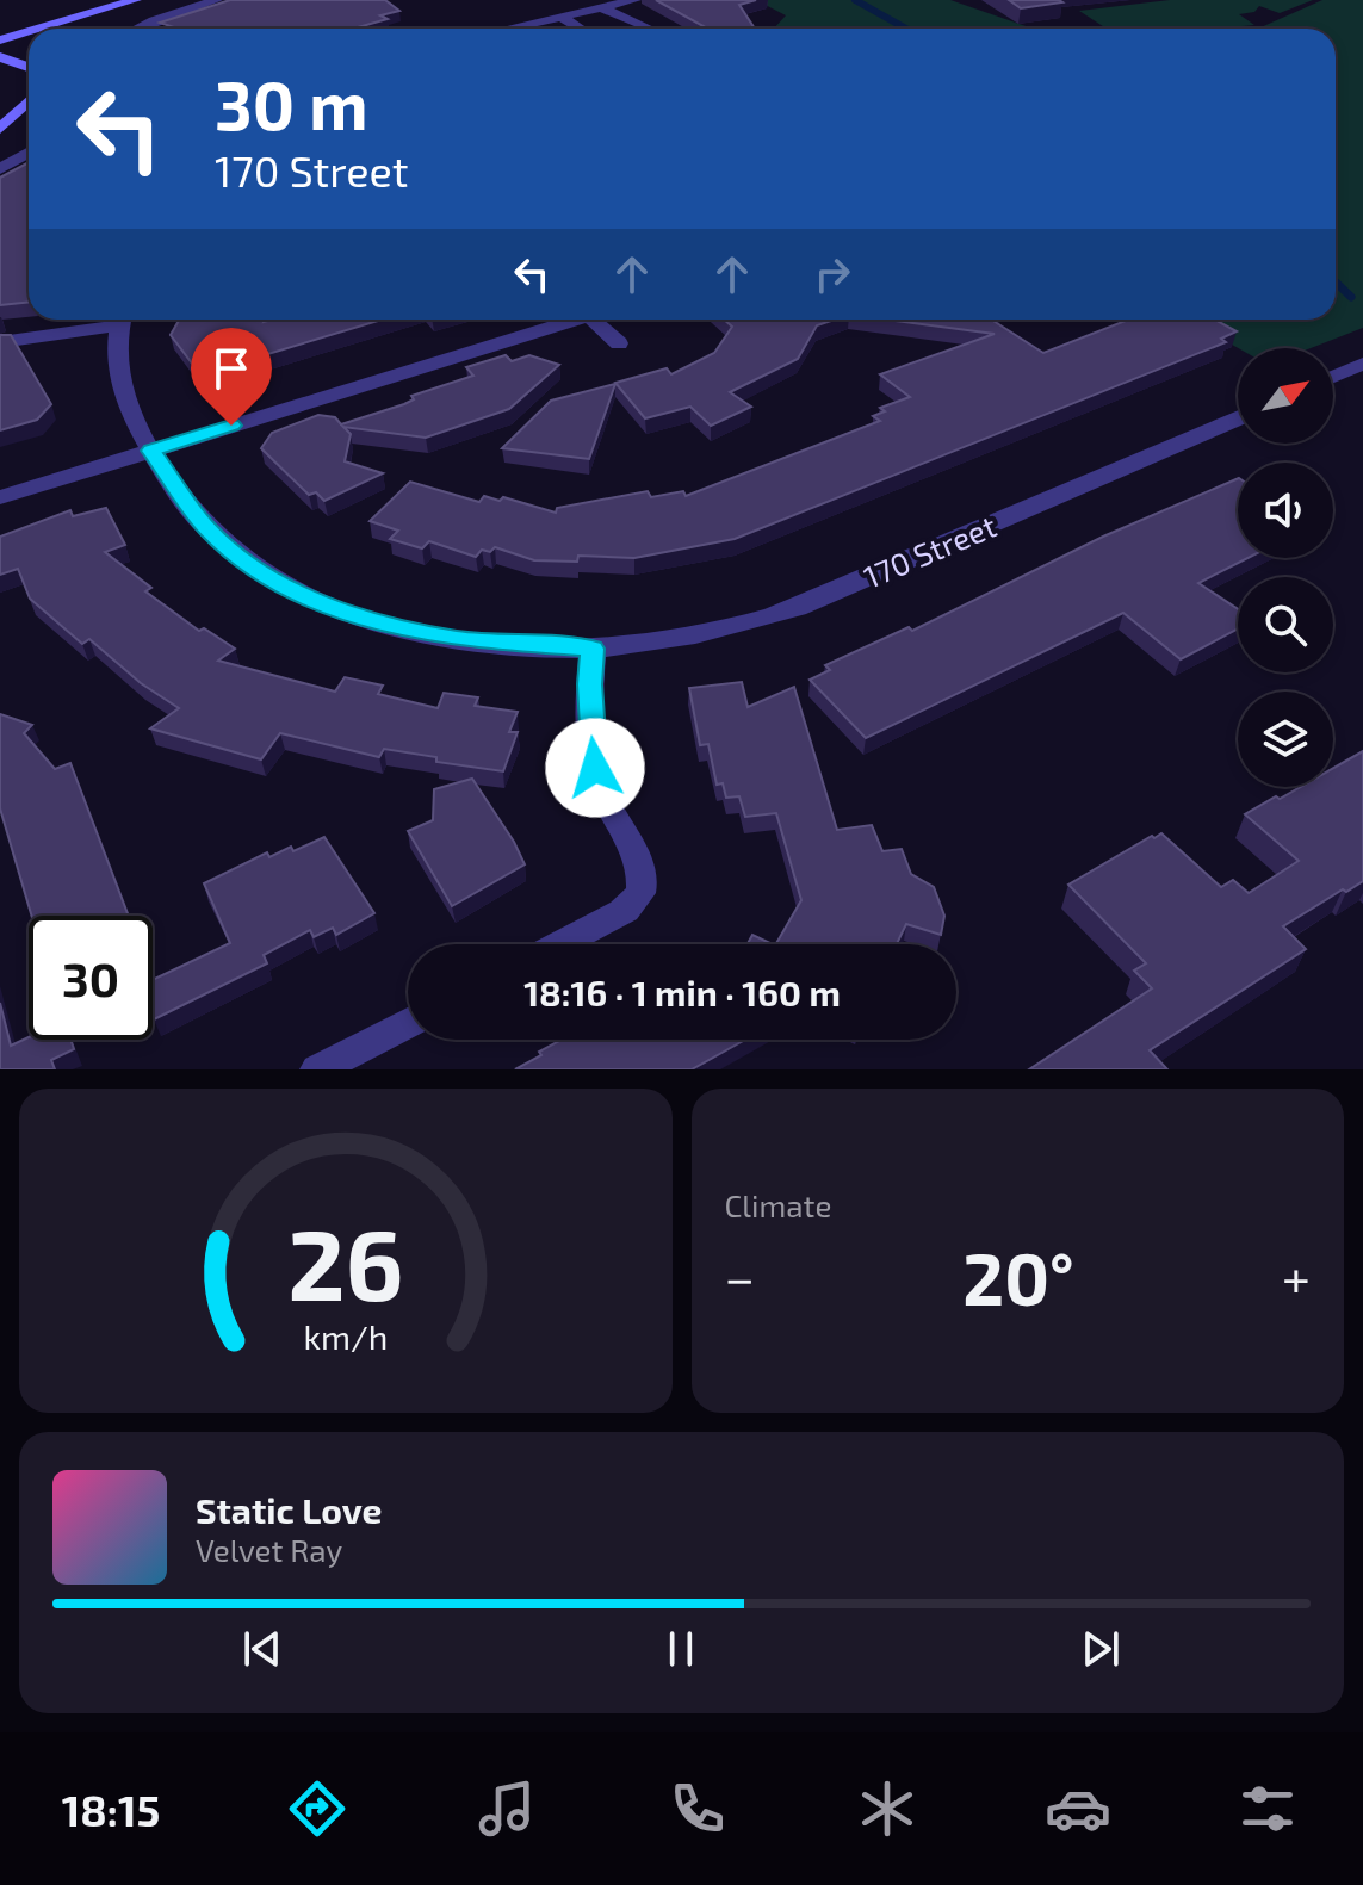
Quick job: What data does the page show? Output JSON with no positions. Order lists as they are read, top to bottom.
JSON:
{
  "streets": {
    "street": ["170 Street"]
  },
  "north": "top right",
  "page": {
    "turn": ["30 m", "170 Street"],
    "limit": "30",
    "trip": "18:16 · 1 min · 160 m",
    "tile": "Climate",
    "heat": ["−", "20°", "+"],
    "song": ["Static Love", "Velvet Ray"],
    "tabs": "18:15",
    "gauge": ["26", "km/h"]
  }
}
